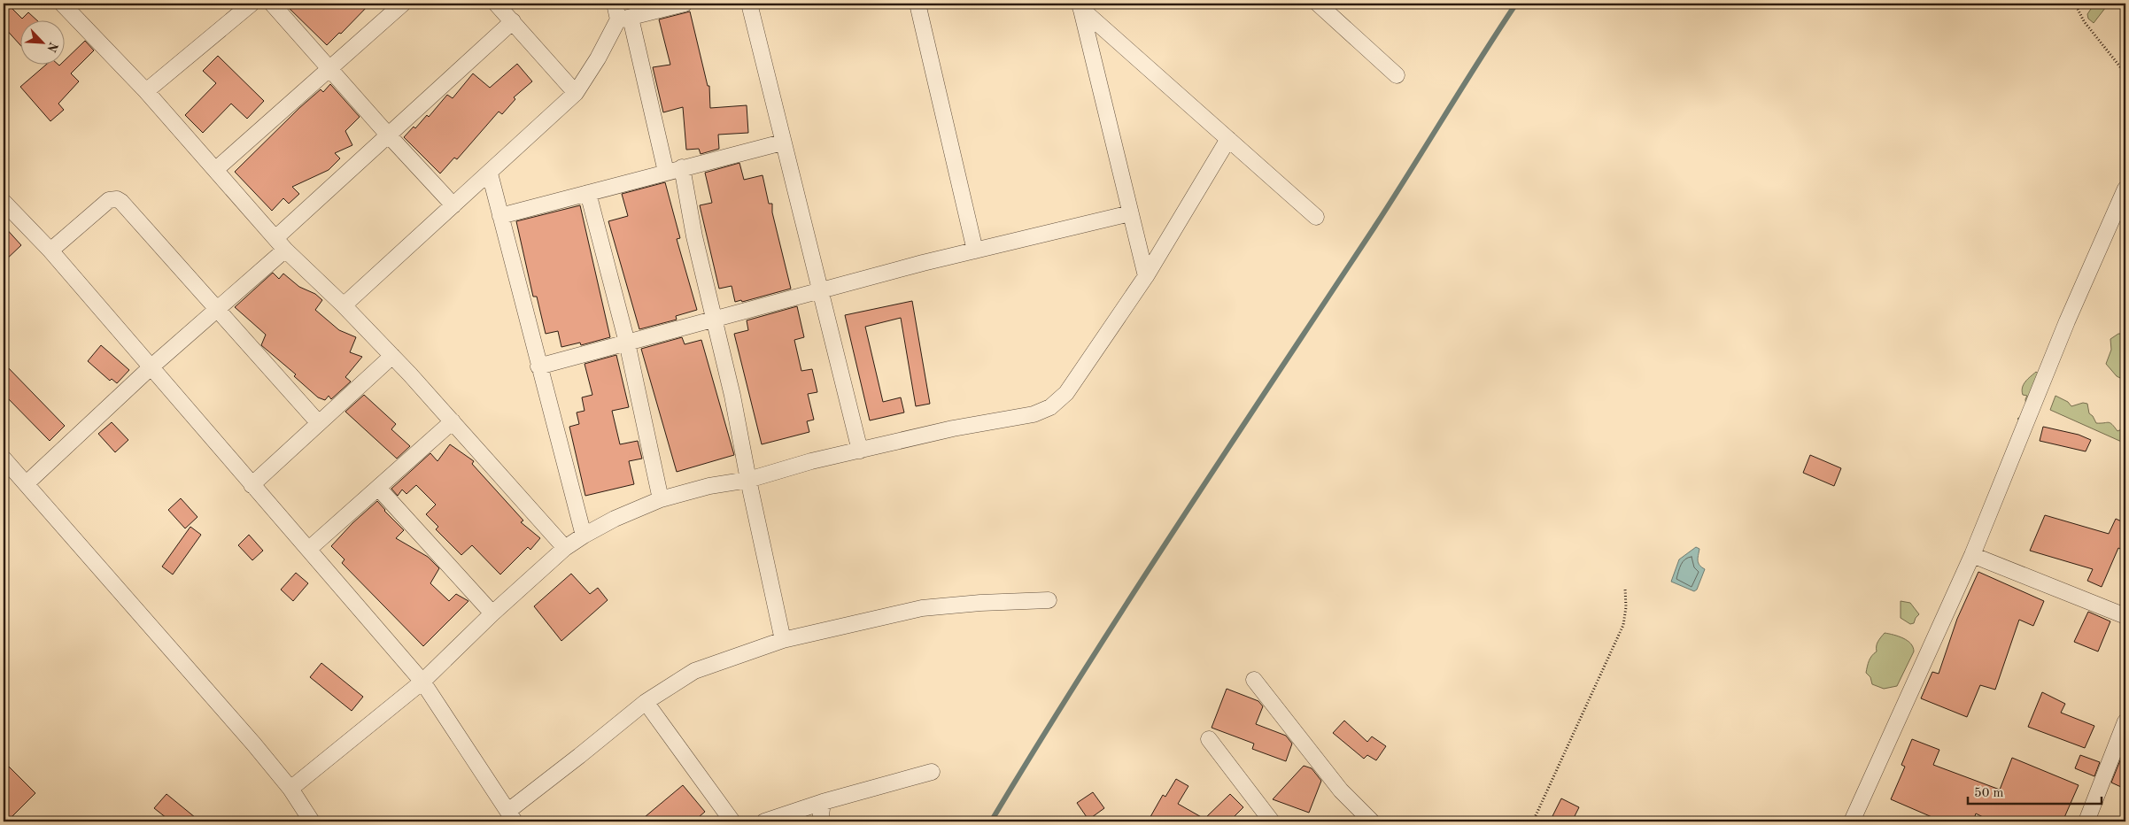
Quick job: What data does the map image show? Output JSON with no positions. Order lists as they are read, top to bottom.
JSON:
{
  "scale_bar": "50 m",
  "north": "bottom right"
}
